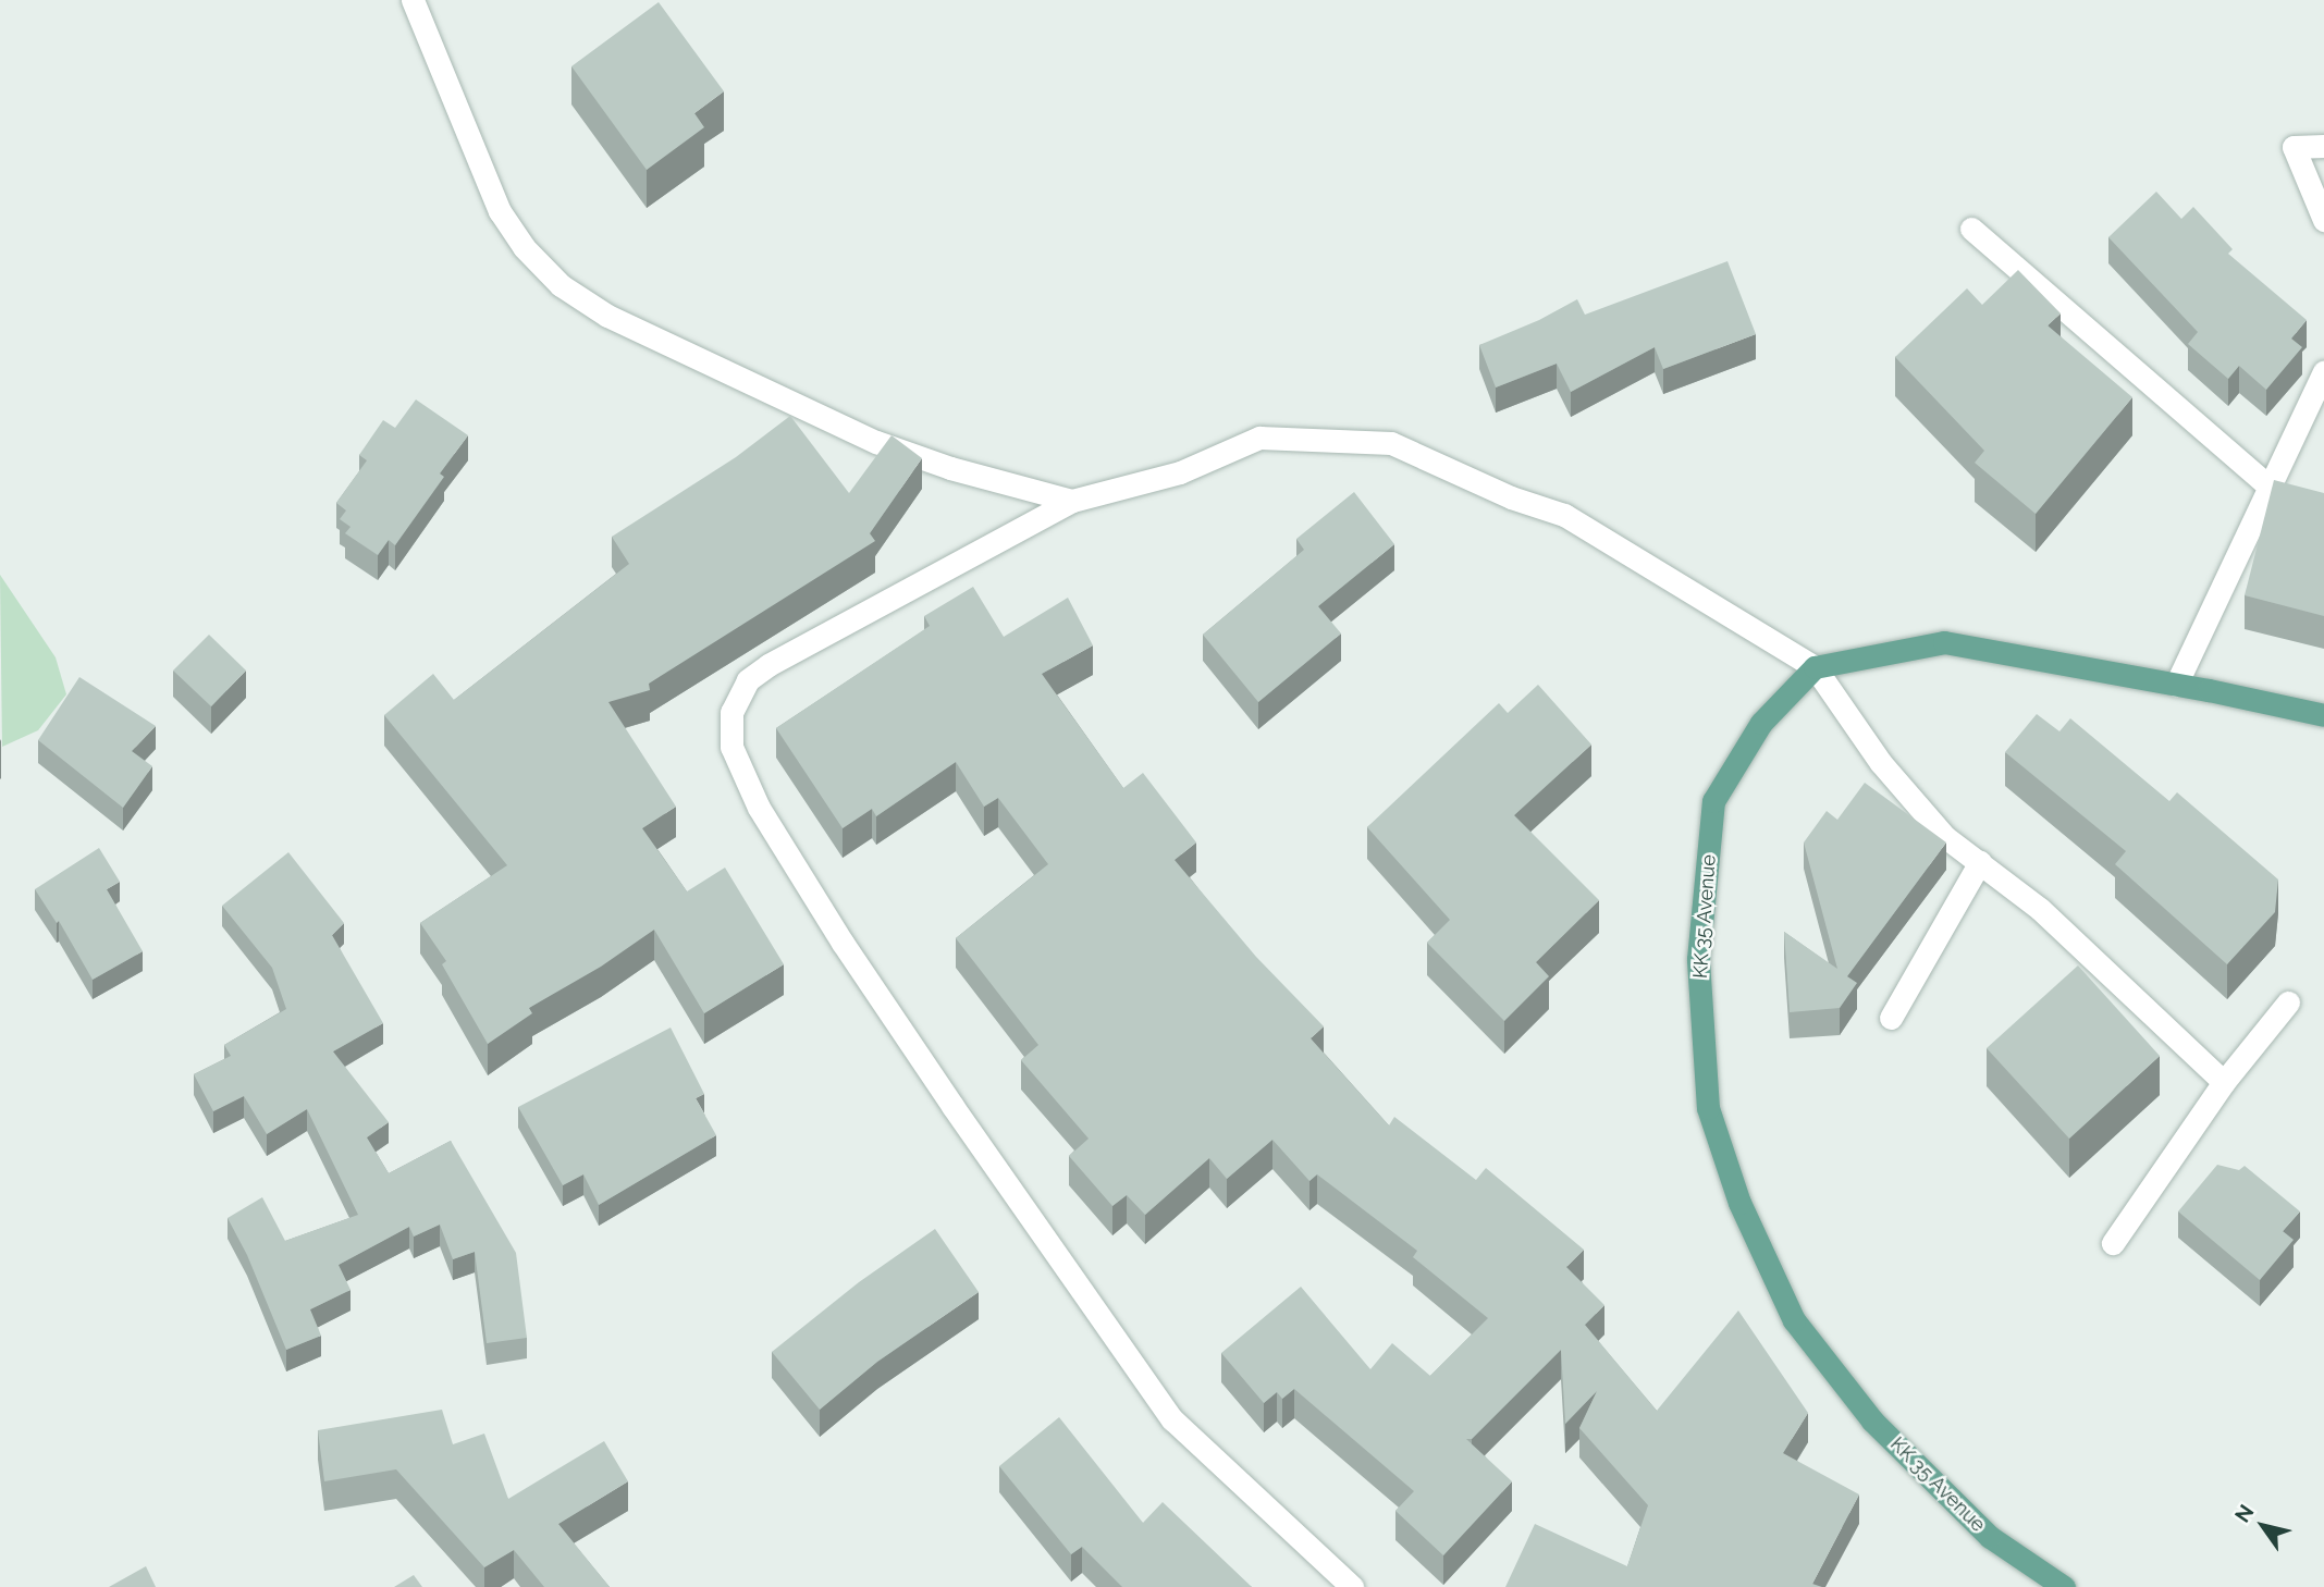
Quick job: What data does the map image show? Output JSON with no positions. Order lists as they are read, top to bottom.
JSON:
{
  "streets": {
    "main road": ["KK 35 Avenue"]
  },
  "north": "top left"
}
